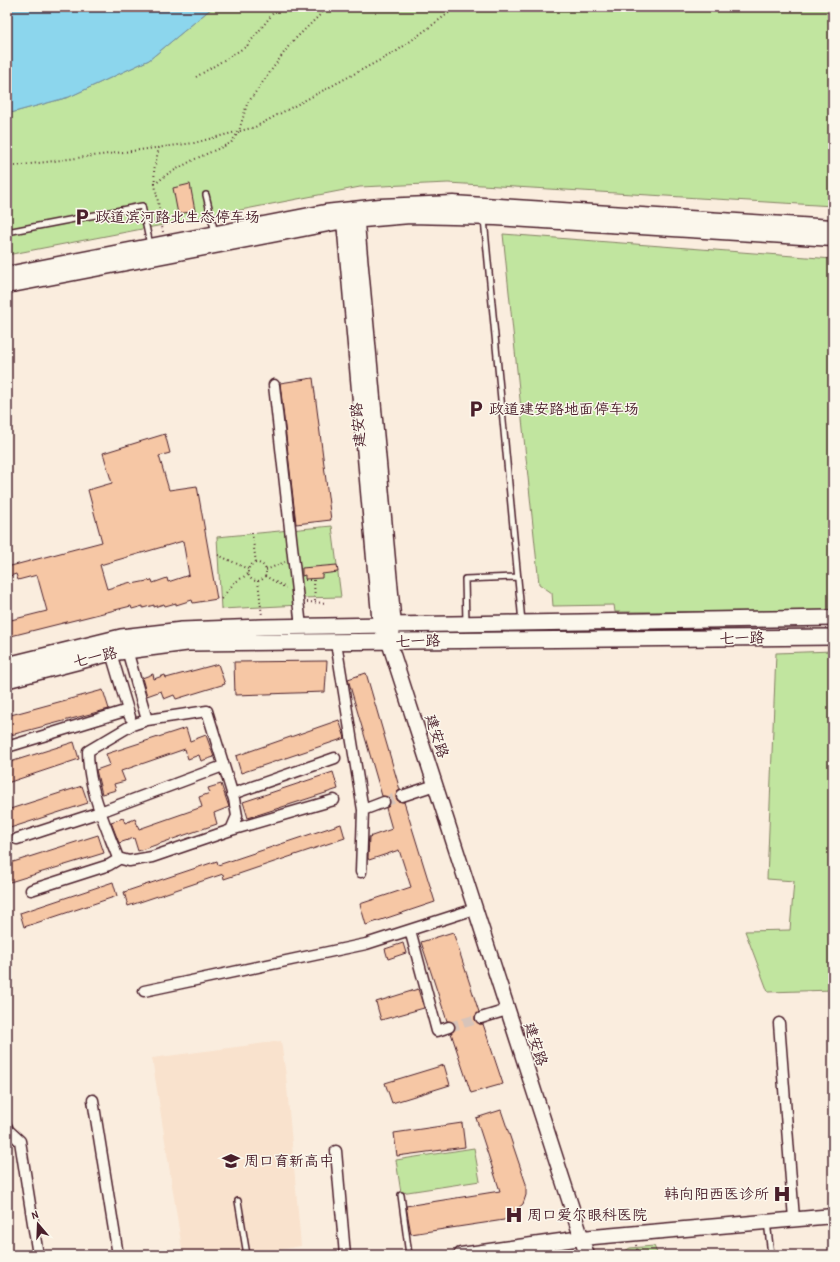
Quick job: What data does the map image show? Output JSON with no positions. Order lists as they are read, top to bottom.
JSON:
{
  "streets": {
    "main road": ["建安路", "七一路"]
  },
  "crossings": [
    ["建安路", "七一路"]
  ],
  "places": {
    "parking": ["政道滨河路北生态停车场", "政道建安路地面停车场"],
    "school or university": ["周口育新高中"],
    "hospital": ["韩向阳西医诊所", "周口爱尔眼科医院"]
  },
  "north": "top"
}
